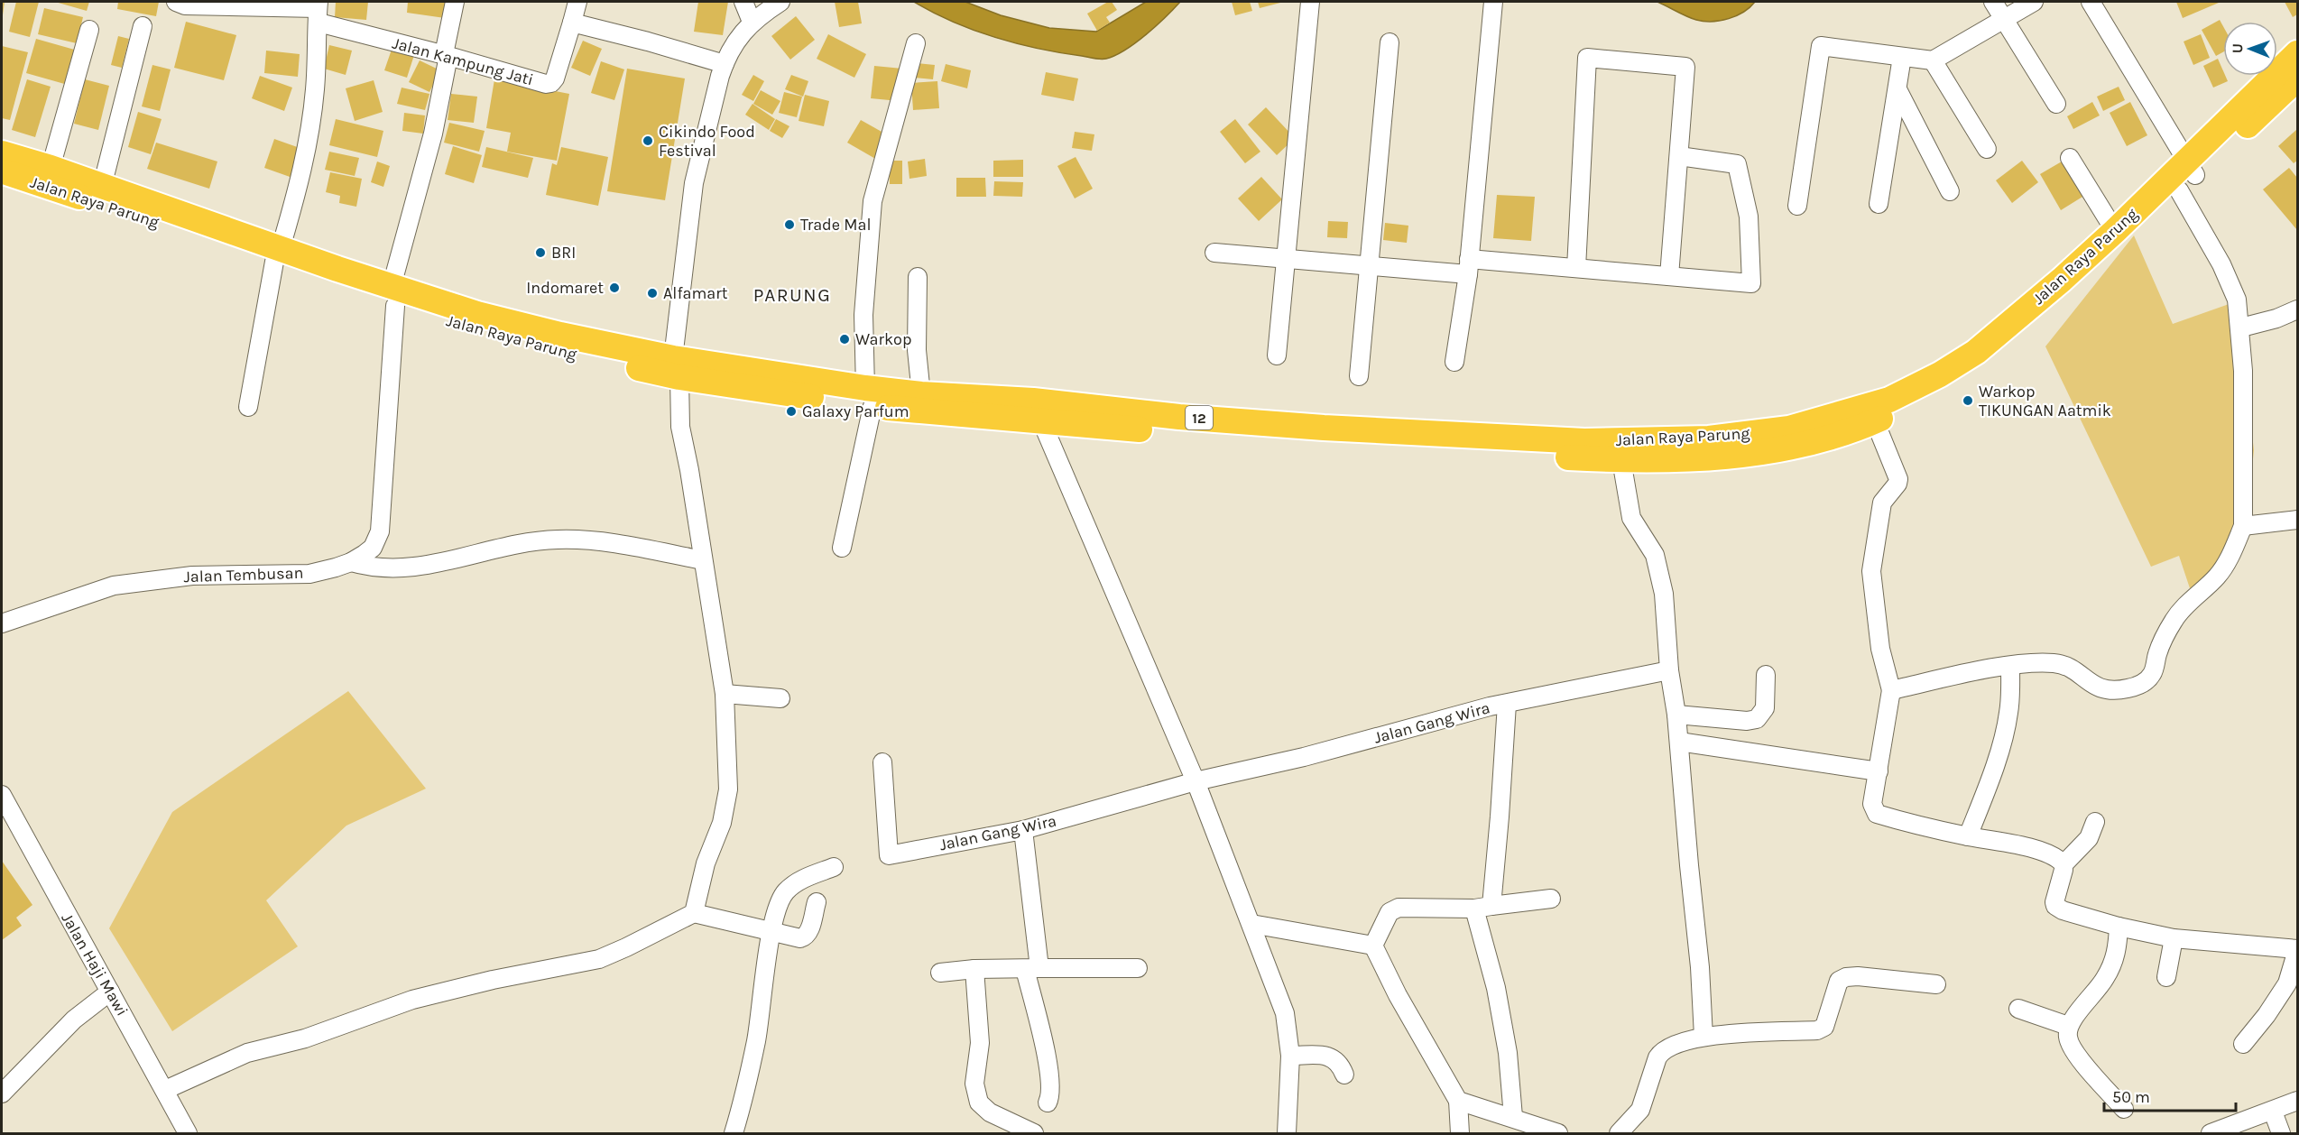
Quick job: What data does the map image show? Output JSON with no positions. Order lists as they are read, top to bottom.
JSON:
{
  "streets": {
    "highway": ["Jalan Raya Parung", "12"],
    "street": [
      "Jalan Kampung Jati",
      "Jalan Tembusan",
      "Jalan Gang Wira",
      "Jalan Haji Mawi"
    ]
  },
  "crossings": [
    ["Jalan Kampung Jati", "Jalan Tembusan"],
    ["Jalan Raya Parung", "Jalan Tembusan"]
  ],
  "districts": ["PARUNG"],
  "places": [
    "Cikindo Food Festival",
    "Trade Mal",
    "BRI",
    "Indomaret",
    "Alfamart",
    "Warkop",
    "Warkop TIKUNGAN Aatmik",
    "Galaxy Parfum"
  ],
  "scale_bar": "50 m",
  "north": "left"
}
